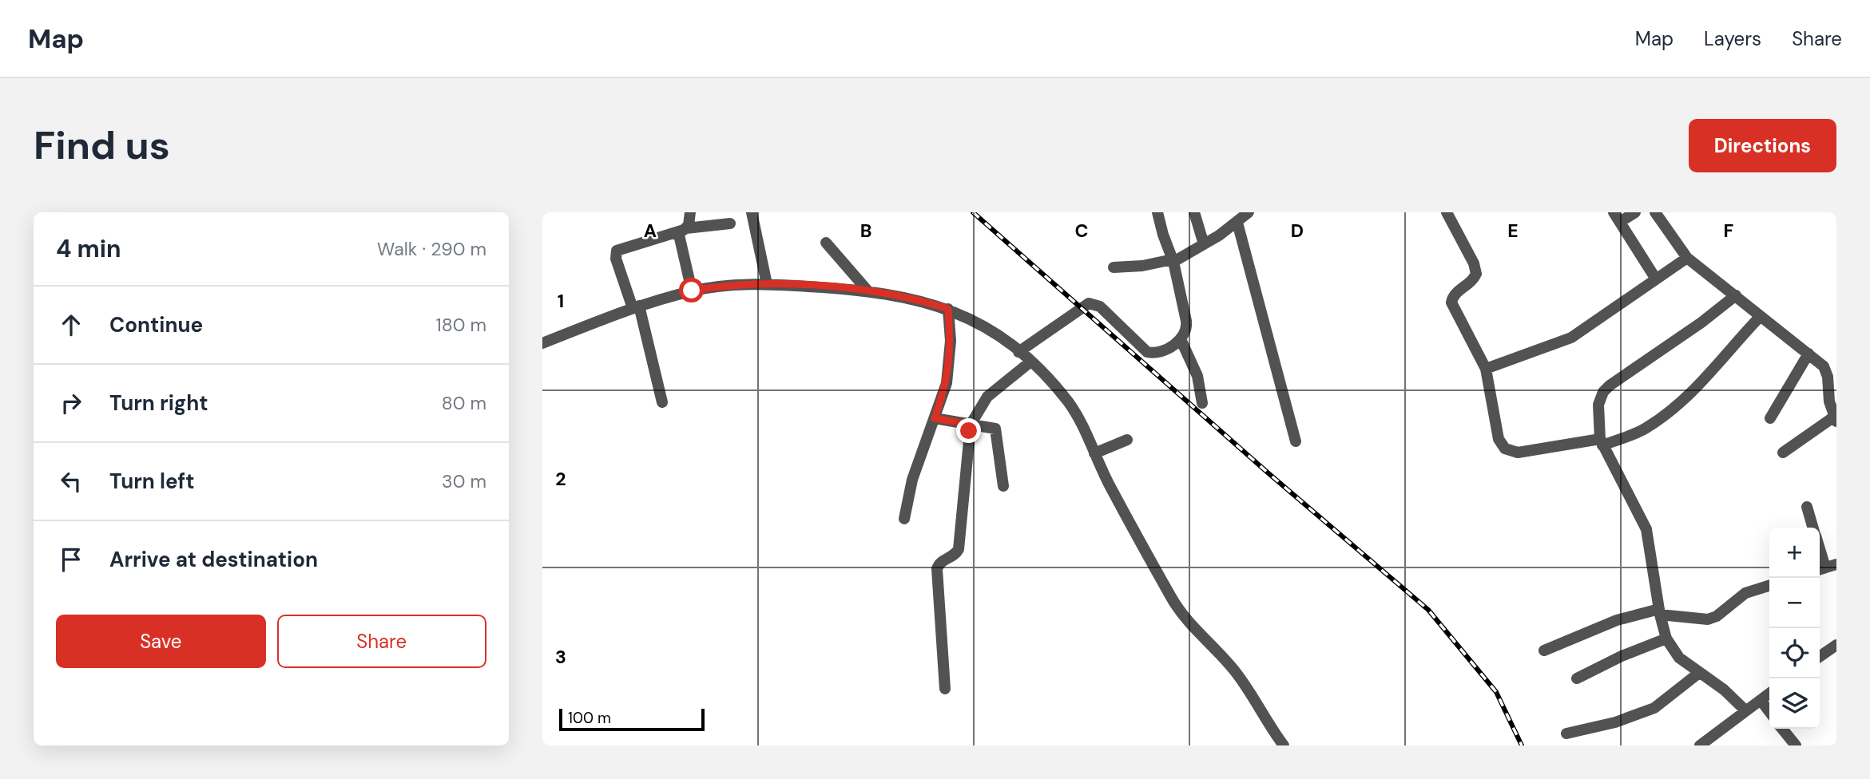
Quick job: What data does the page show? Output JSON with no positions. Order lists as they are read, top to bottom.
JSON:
{
  "scale_bar": "100 m",
  "page": {
    "header": "Map",
    "nav": ["Map", "Layers", "Share"],
    "buttons": [
      "Directions",
      ["Save", "Share"]
    ],
    "title": "Find us",
    "heading": ["4 min", "Walk · 290 m"],
    "list": [
      ["Continue", "180 m"],
      ["Turn right", "80 m"],
      ["Turn left", "30 m"],
      "Arrive at destination"
    ],
    "map_buttons": ["+", "−"],
    "scale": "100 m"
  },
  "grid": {
    "columns": [
      "A",
      "B",
      "C",
      "D",
      "E",
      "F"
    ],
    "rows": ["1", "2", "3"]
  }
}
